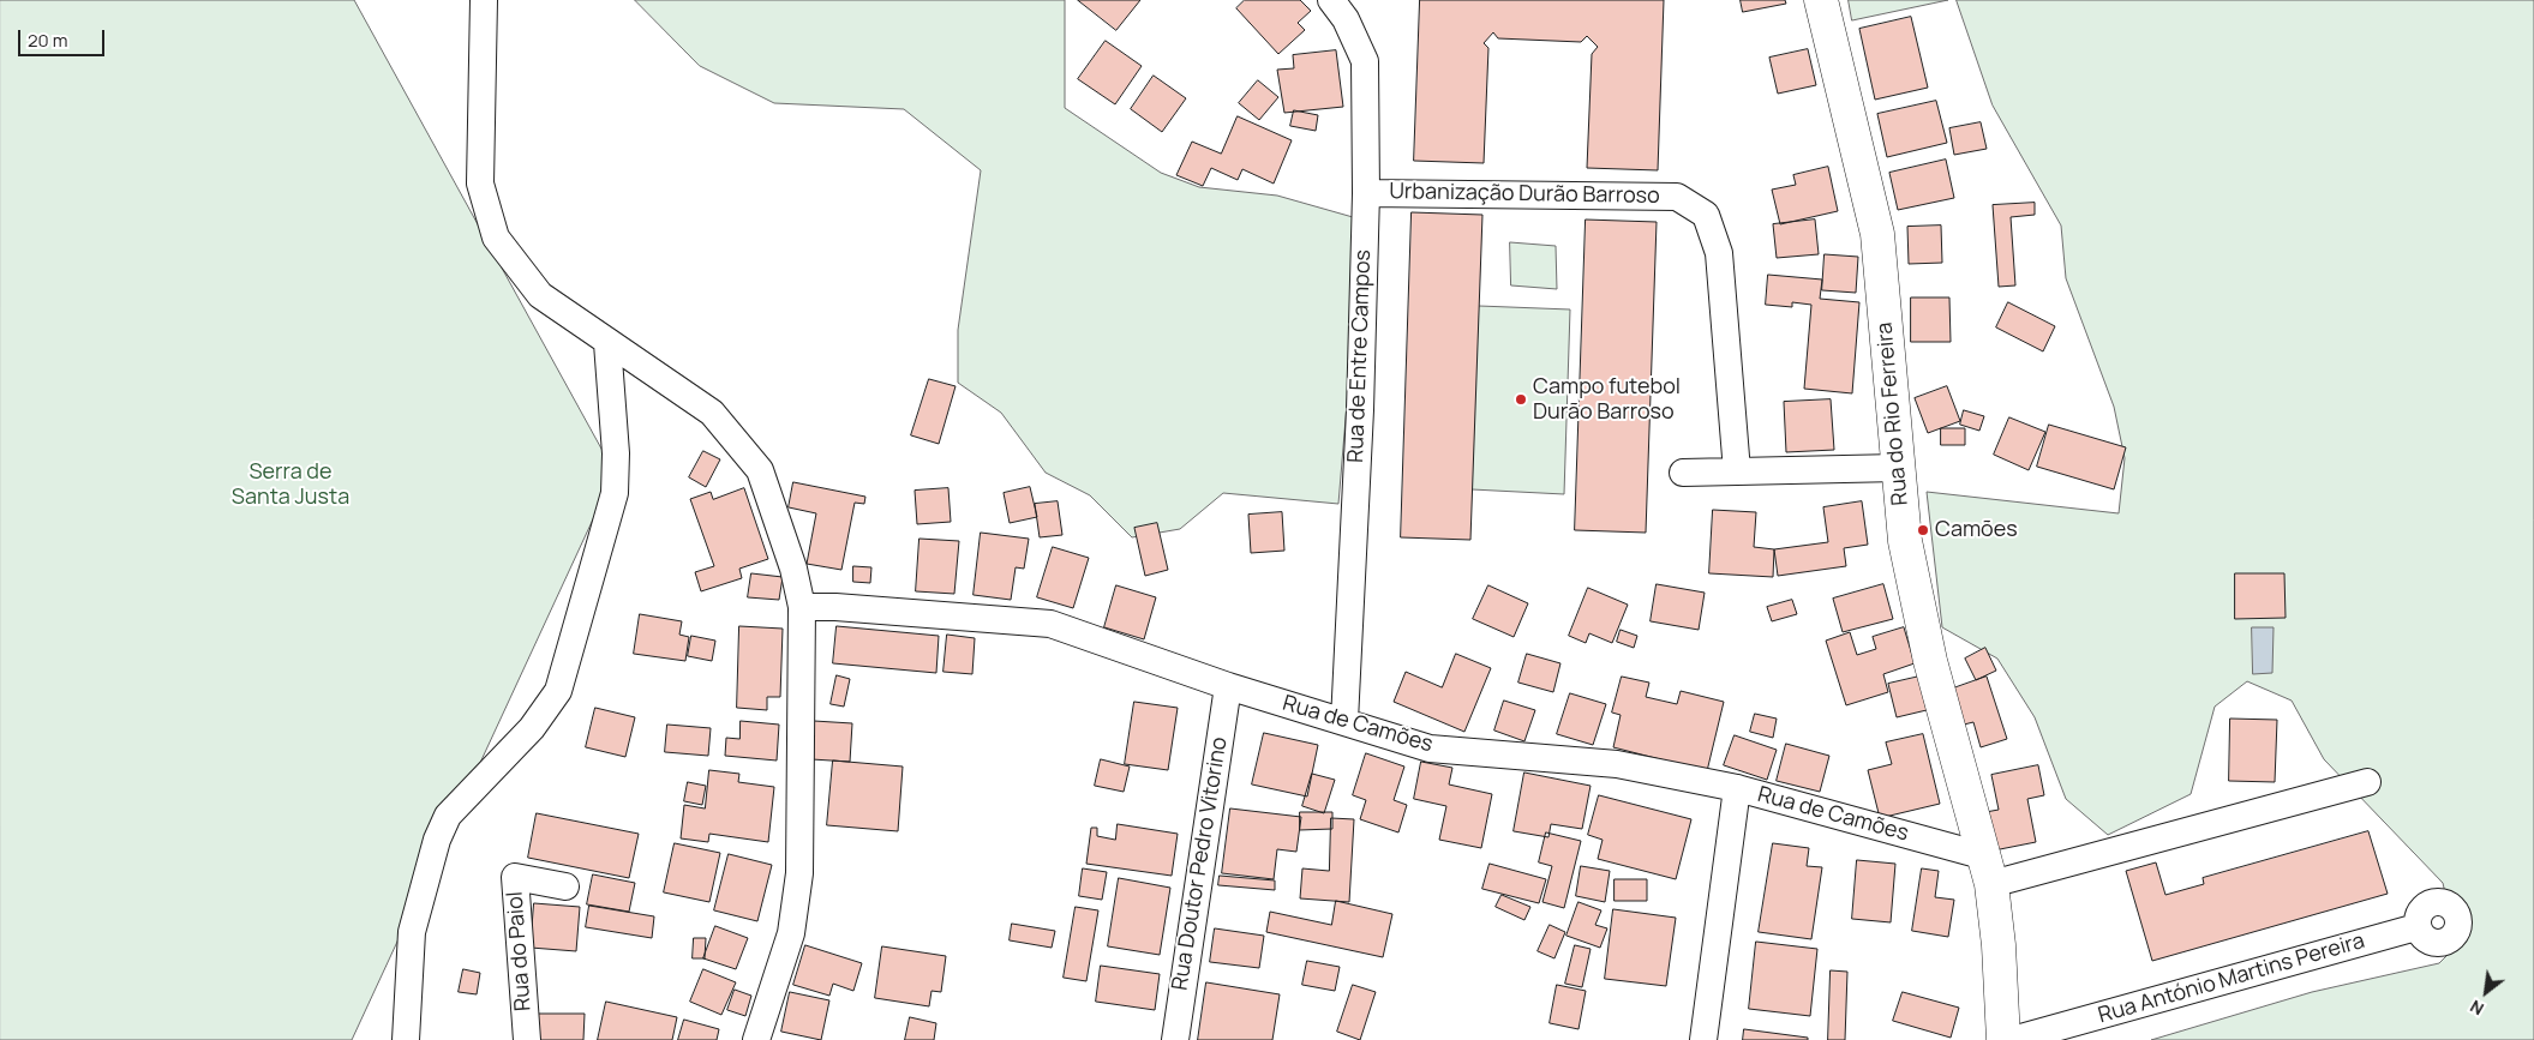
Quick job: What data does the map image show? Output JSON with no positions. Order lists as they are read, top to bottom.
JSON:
{
  "streets": {
    "street": [
      "Urbanização Durão Barroso",
      "Rua de Entre Campos",
      "Rua do Rio Ferreira",
      "Rua de Camões",
      "Rua Doutor Pedro Vitorino",
      "Rua do Paiol",
      "Rua António Martins Pereira"
    ]
  },
  "crossings": [
    ["Urbanização Durão Barroso", "Rua de Entre Campos"],
    ["Rua de Entre Campos", "Rua de Camões"],
    ["Rua do Rio Ferreira", "Rua de Camões"],
    ["Rua de Camões", "Rua Doutor Pedro Vitorino"]
  ],
  "parks": ["Serra de Santa Justa"],
  "places": ["Campo futebol Durão Barroso", "Camões"],
  "scale_bar": "20 m",
  "north": "bottom left"
}
